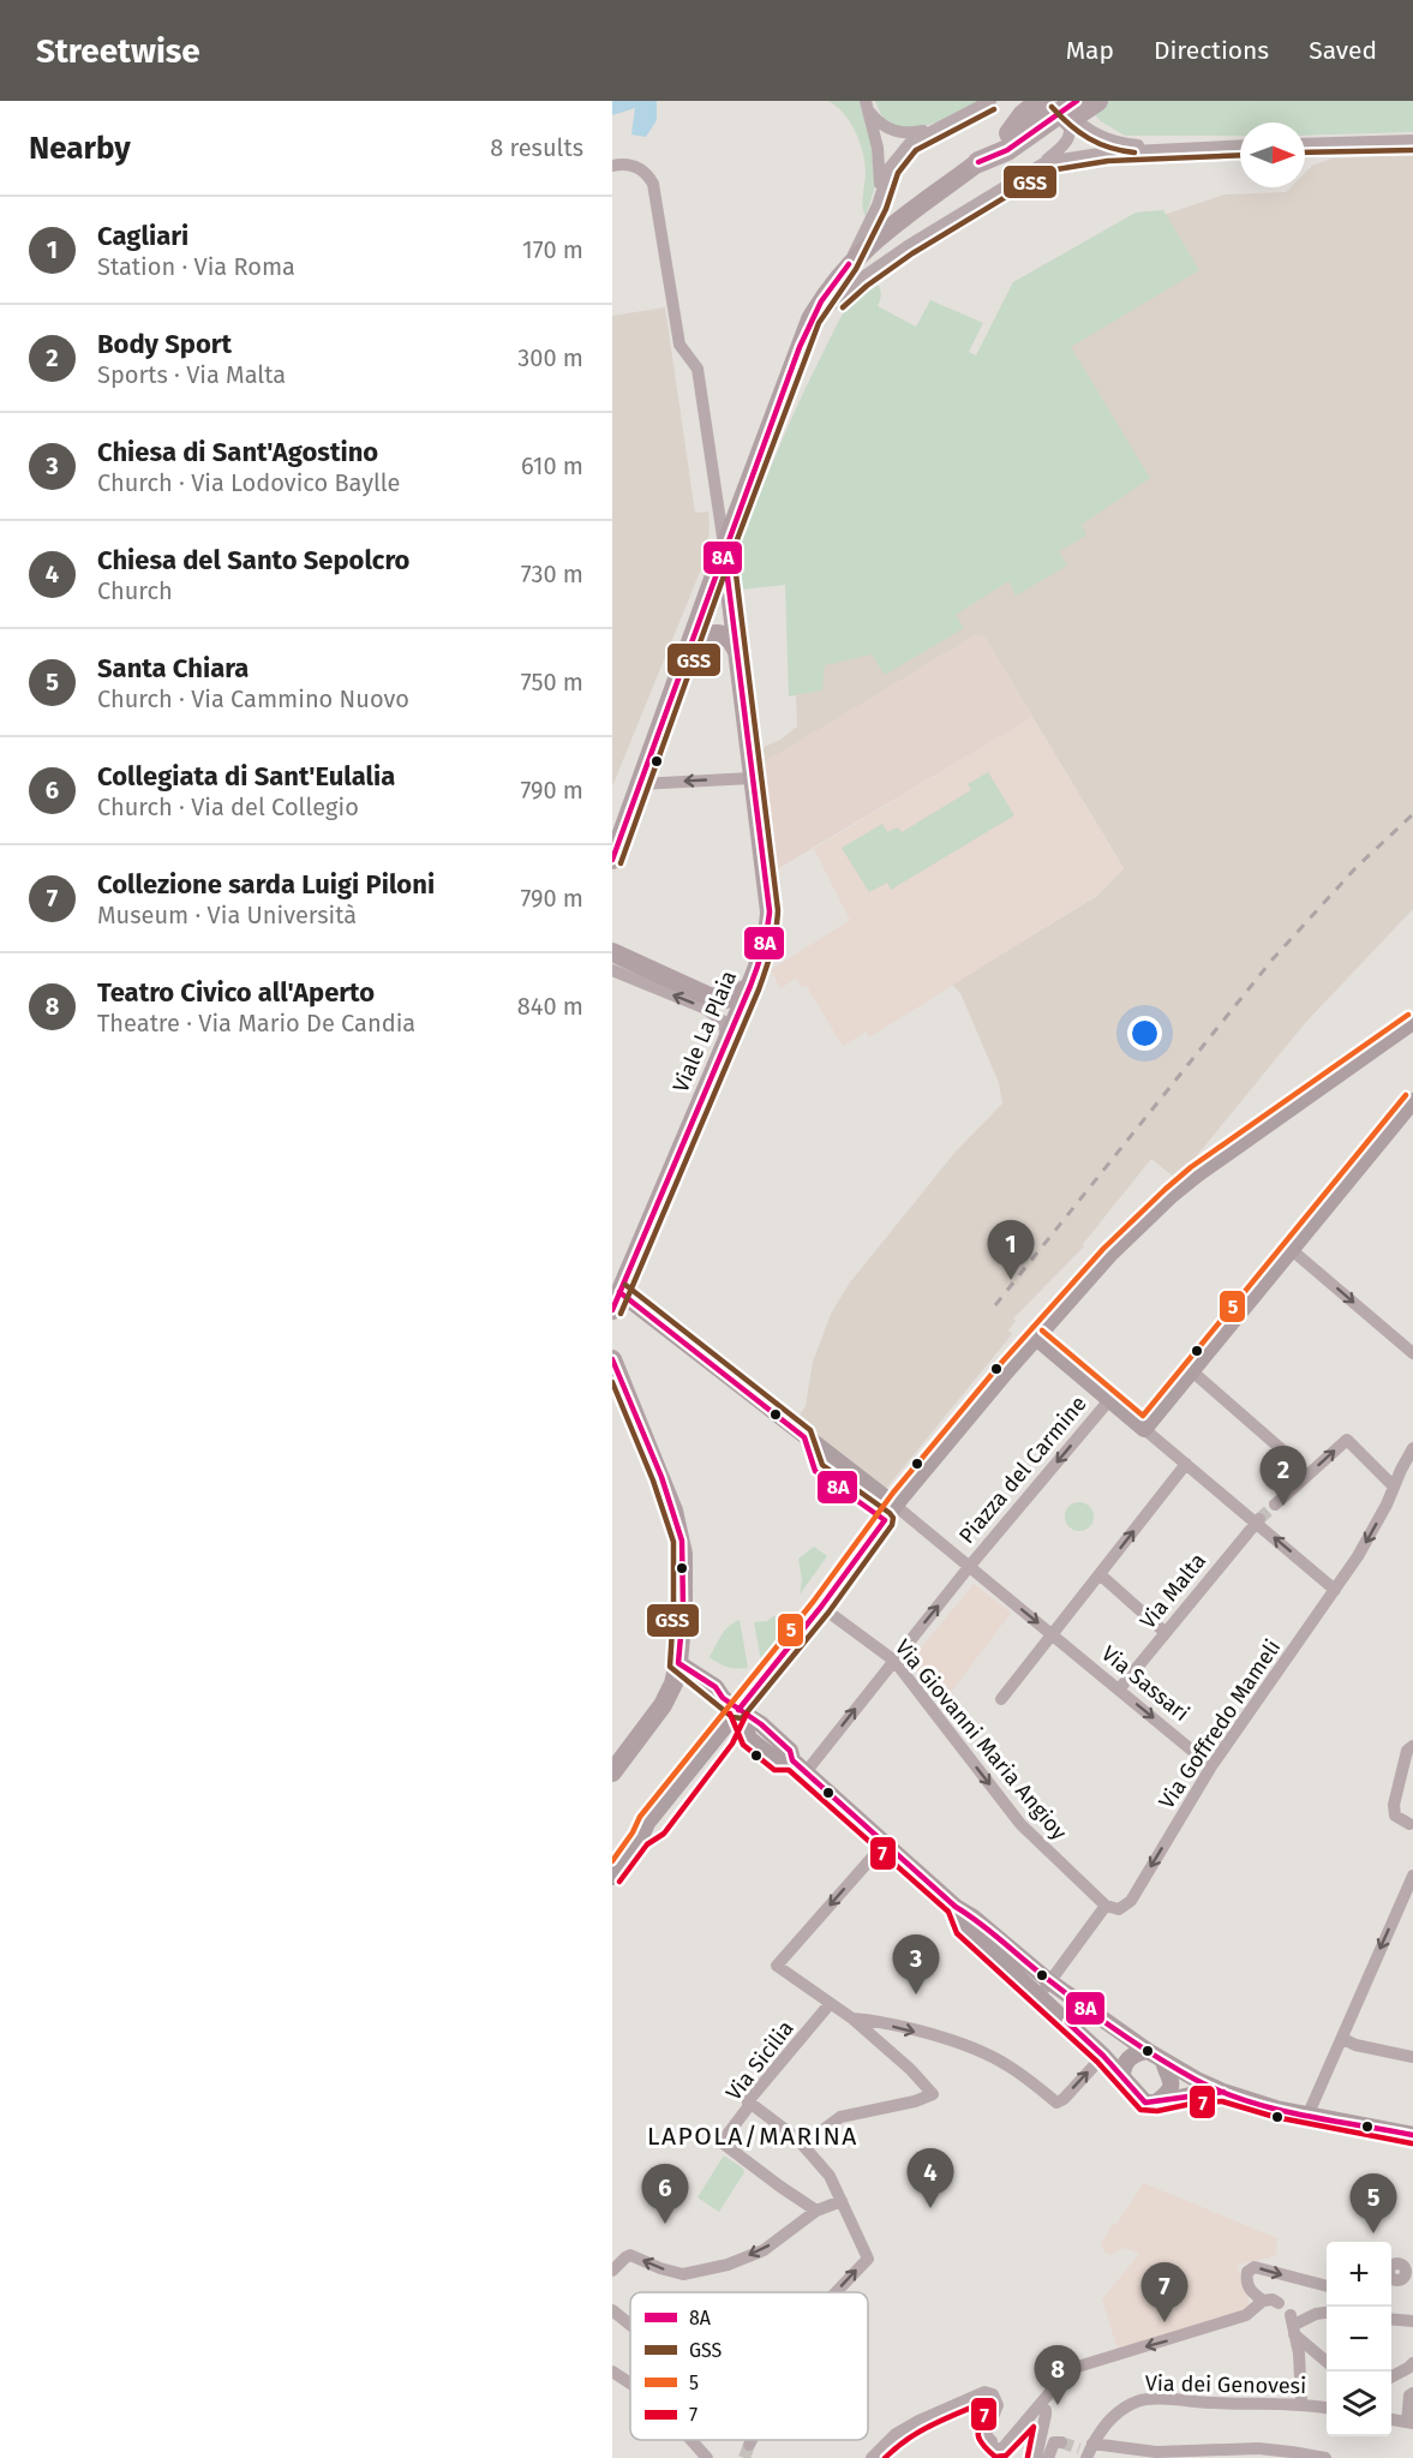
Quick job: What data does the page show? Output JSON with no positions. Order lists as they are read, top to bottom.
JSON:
{
  "streets": {
    "main road": ["Viale La Plaia", "Piazza del Carmine", "Via Sassari"],
    "street": [
      "Via Malta",
      "Via Goffredo Mameli",
      "Via Giovanni Maria Angioy",
      "Via Sicilia",
      "Via dei Genovesi"
    ]
  },
  "crossings": [
    ["Viale La Plaia", "Via Sassari"],
    ["Piazza del Carmine", "Via Sassari"],
    ["Piazza del Carmine", "Via Giovanni Maria Angioy"],
    ["Via Malta", "Via Sassari"],
    ["Via Sassari", "Via Goffredo Mameli"],
    ["Via Goffredo Mameli", "Via Giovanni Maria Angioy"]
  ],
  "one_way": ["Via Goffredo Mameli", "Via Giovanni Maria Angioy"],
  "districts": ["LAPOLA/MARINA"],
  "lines": [
    "transit line 8A",
    "transit line GSS",
    "transit line 5",
    "transit line 7"
  ],
  "legend": [
    "8A",
    "GSS",
    "5",
    "7"
  ],
  "north": "right",
  "page": {
    "header": "Streetwise",
    "nav": ["Map", "Directions", "Saved"],
    "heading": ["Nearby", "8 results"],
    "list": [
      {
        "mark": "1",
        "name": "Cagliari",
        "note": "Station · Via Roma",
        "value": "170 m"
      },
      {
        "mark": "2",
        "name": "Body Sport",
        "note": "Sports · Via Malta",
        "value": "300 m"
      },
      {
        "mark": "3",
        "name": "Chiesa di Sant'Agostino",
        "note": "Church · Via Lodovico Baylle",
        "value": "610 m"
      },
      {
        "mark": "4",
        "name": "Chiesa del Santo Sepolcro",
        "note": "Church",
        "value": "730 m"
      },
      {
        "mark": "5",
        "name": "Santa Chiara",
        "note": "Church · Via Cammino Nuovo",
        "value": "750 m"
      },
      {
        "mark": "6",
        "name": "Collegiata di Sant'Eulalia",
        "note": "Church · Via del Collegio",
        "value": "790 m"
      },
      {
        "mark": "7",
        "name": "Collezione sarda Luigi Piloni",
        "note": "Museum · Via Università",
        "value": "790 m"
      },
      {
        "mark": "8",
        "name": "Teatro Civico all'Aperto",
        "note": "Theatre · Via Mario De Candia",
        "value": "840 m"
      }
    ],
    "pins": [
      "1",
      "2",
      "3",
      "4",
      "6",
      "5",
      "7",
      "8"
    ],
    "map_buttons": ["+", "−"]
  }
}
